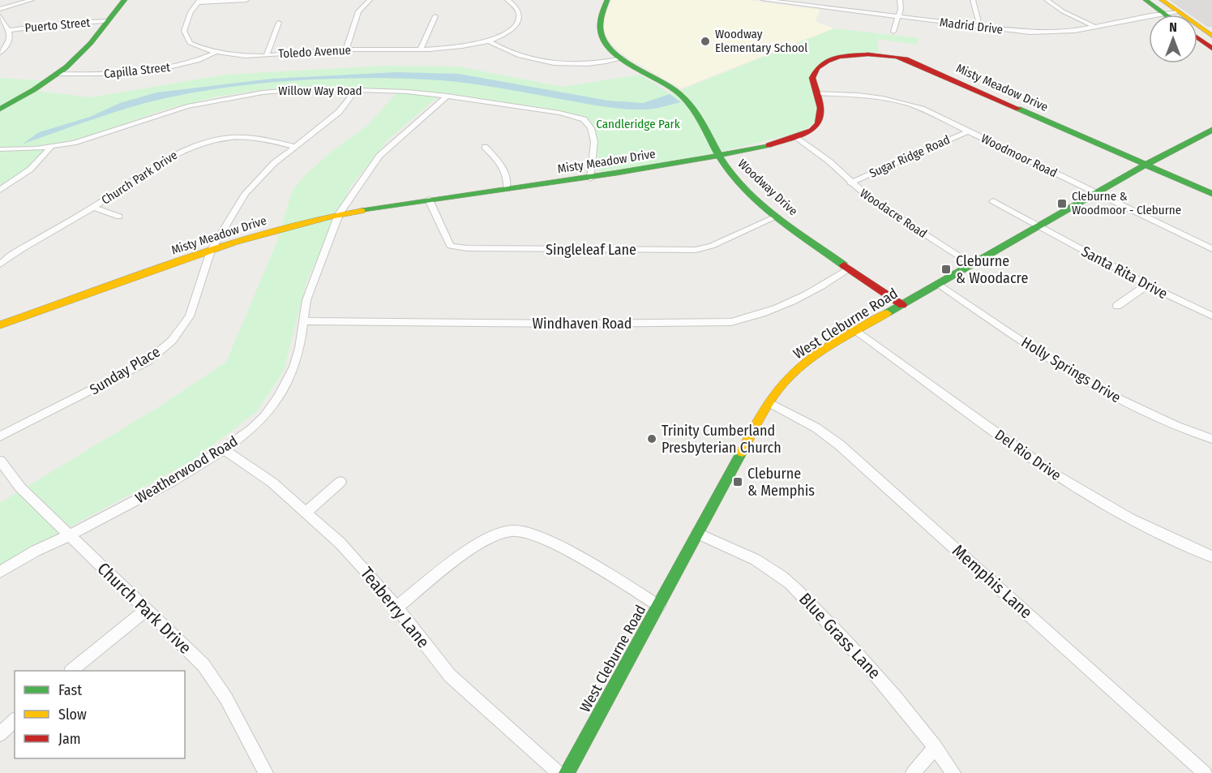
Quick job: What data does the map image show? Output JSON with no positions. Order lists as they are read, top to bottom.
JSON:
{
  "streets": {
    "street": [
      "Puerto Street",
      "Madrid Drive",
      "Toledo Avenue",
      "Capilla Street",
      "Misty Meadow Drive",
      "Willow Way Road",
      "Woodmoor Road",
      "Sugar Ridge Road",
      "Church Park Drive",
      "Woodway Drive",
      "Woodacre Road",
      "Singleleaf Lane",
      "Santa Rita Drive",
      "Windhaven Road",
      "West Cleburne Road",
      "Holly Springs Drive",
      "Sunday Place",
      "Del Rio Drive",
      "Weatherwood Road",
      "Memphis Lane",
      "Teaberry Lane",
      "Blue Grass Lane"
    ]
  },
  "crossings": [
    ["Toledo Avenue", "Capilla Street"],
    ["Misty Meadow Drive", "Willow Way Road"],
    ["Misty Meadow Drive", "Woodmoor Road"],
    ["Misty Meadow Drive", "Woodway Drive"],
    ["Misty Meadow Drive", "Woodacre Road"],
    ["Misty Meadow Drive", "Singleleaf Lane"],
    ["Misty Meadow Drive", "West Cleburne Road"],
    ["Misty Meadow Drive", "Sunday Place"],
    ["Misty Meadow Drive", "Weatherwood Road"],
    ["Willow Way Road", "Sunday Place"],
    ["Willow Way Road", "Weatherwood Road"],
    ["Woodmoor Road", "Sugar Ridge Road"],
    ["Woodmoor Road", "West Cleburne Road"],
    ["Sugar Ridge Road", "Woodacre Road"],
    ["Church Park Drive", "Sunday Place"],
    ["Church Park Drive", "Weatherwood Road"],
    ["Woodway Drive", "Singleleaf Lane"],
    ["Woodway Drive", "Windhaven Road"],
    ["Woodway Drive", "West Cleburne Road"],
    ["Woodacre Road", "West Cleburne Road"],
    ["Santa Rita Drive", "West Cleburne Road"],
    ["Windhaven Road", "Weatherwood Road"],
    ["West Cleburne Road", "Holly Springs Drive"],
    ["West Cleburne Road", "Del Rio Drive"],
    ["West Cleburne Road", "Memphis Lane"],
    ["West Cleburne Road", "Blue Grass Lane"],
    ["Weatherwood Road", "Teaberry Lane"]
  ],
  "parks": ["Candleridge Park"],
  "places": {
    "other": ["Woodway Elementary School", "Trinity Cumberland Presbyterian Church"],
    "transit": ["Cleburne & Woodmoor - Cleburne", "Cleburne & Woodacre", "Cleburne & Memphis"]
  },
  "legend": ["Fast", "Slow", "Jam"],
  "north": "top"
}
